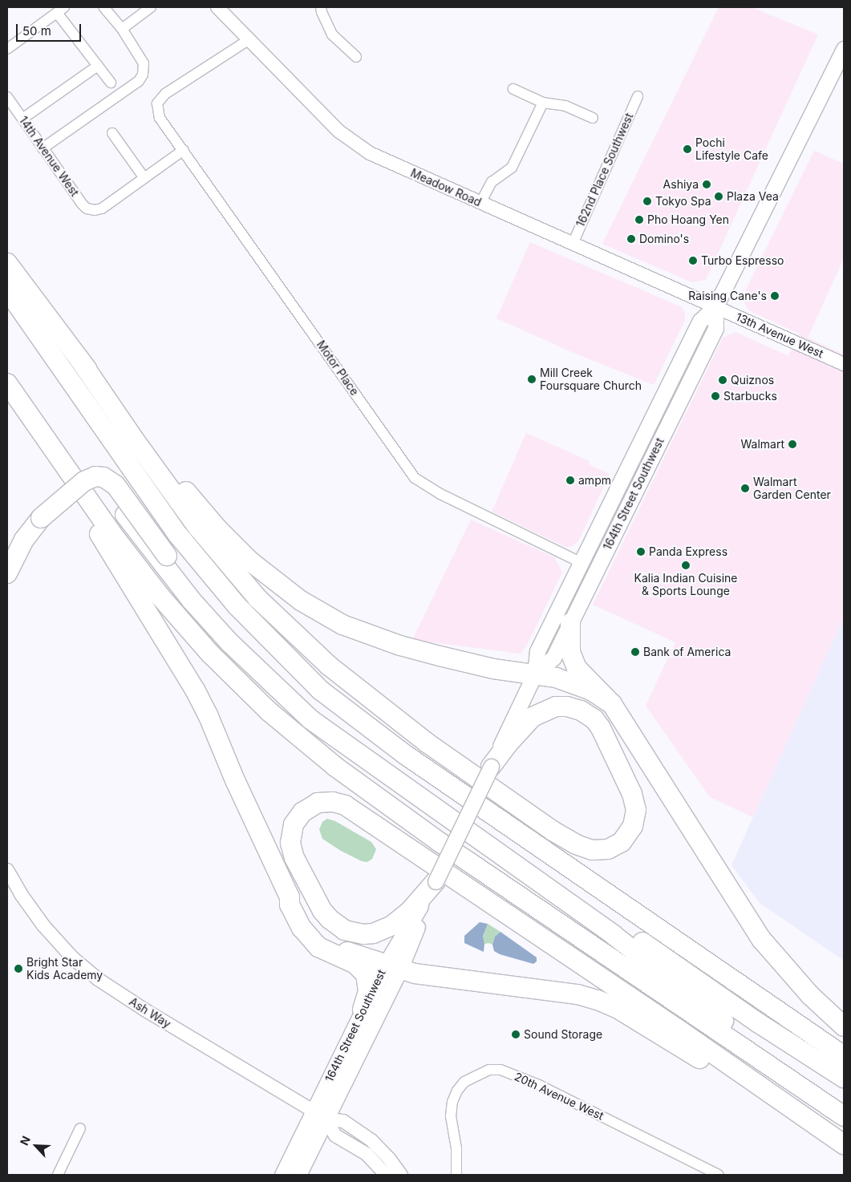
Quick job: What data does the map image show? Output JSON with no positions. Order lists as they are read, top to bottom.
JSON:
{
  "streets": {
    "main road": ["164th Street Southwest"],
    "street": [
      "14th Avenue West",
      "162nd Place Southwest",
      "Meadow Road",
      "13th Avenue West",
      "Motor Place",
      "Ash Way",
      "20th Avenue West"
    ]
  },
  "crossings": [
    ["162nd Place Southwest", "Meadow Road"],
    ["Meadow Road", "13th Avenue West"],
    ["Meadow Road", "Motor Place"],
    ["Meadow Road", "164th Street Southwest"],
    ["13th Avenue West", "164th Street Southwest"],
    ["Motor Place", "164th Street Southwest"],
    ["164th Street Southwest", "Ash Way"]
  ],
  "places": [
    "Pochi Lifestyle Cafe",
    "Ashiya",
    "Plaza Vea",
    "Tokyo Spa",
    "Pho Hoang Yen",
    "Domino's",
    "Turbo Espresso",
    "Raising Cane's",
    "Mill Creek Foursquare Church",
    "Quiznos",
    "Starbucks",
    "Walmart",
    "ampm",
    "Walmart Garden Center",
    "Panda Express",
    "Kalia Indian Cuisine & Sports Lounge",
    "Bank of America",
    "Bright Star Kids Academy",
    "Sound Storage"
  ],
  "scale_bar": "50 m",
  "north": "top left"
}
